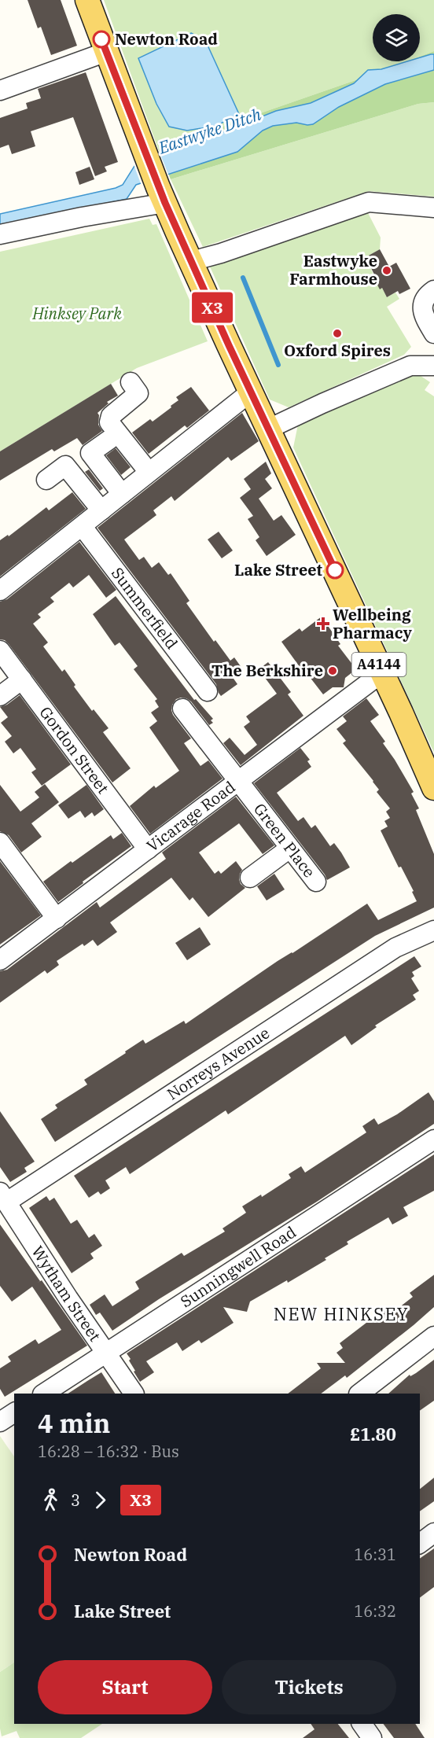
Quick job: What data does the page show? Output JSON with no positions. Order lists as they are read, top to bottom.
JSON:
{
  "streets": {
    "main road": ["A4144"],
    "street": [
      "Summerfield",
      "Gordon Street",
      "Vicarage Road",
      "Green Place",
      "Norreys Avenue",
      "Sunningwell Road",
      "Wytham Street"
    ]
  },
  "crossings": [
    ["A4144", "Vicarage Road"],
    ["Gordon Street", "Vicarage Road"],
    ["Vicarage Road", "Green Place"],
    ["Norreys Avenue", "Wytham Street"],
    ["Sunningwell Road", "Wytham Street"]
  ],
  "districts": ["NEW HINKSEY"],
  "water": ["Eastwyke Ditch"],
  "parks": ["Hinksey Park"],
  "places": {
    "other": [
      "Newton Road",
      "Eastwyke Farmhouse",
      "Oxford Spires",
      "Lake Street",
      "The Berkshire"
    ],
    "health": ["Wellbeing Pharmacy"]
  },
  "lines": ["bus line X3"],
  "page": {
    "on_map": "X3",
    "heading": ["4 min", "16:28 – 16:32 · Bus", "£1.80"],
    "legs": ["3", "X3"],
    "list": [
      {
        "name": "Newton Road",
        "value": "16:31"
      },
      {
        "name": "Lake Street",
        "value": "16:32"
      }
    ],
    "buttons": ["Start", "Tickets"]
  }
}
